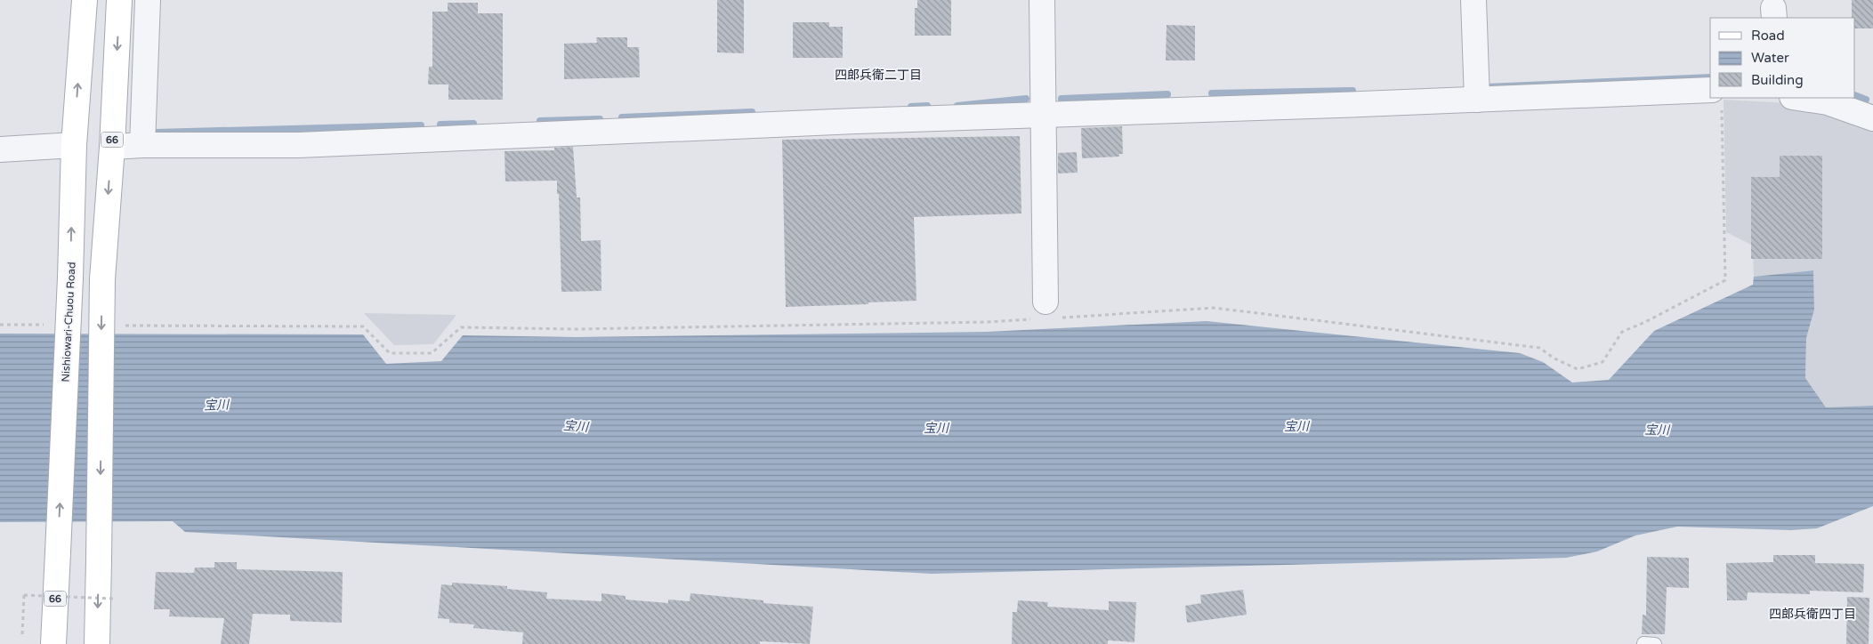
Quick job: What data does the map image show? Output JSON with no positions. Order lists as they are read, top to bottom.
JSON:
{
  "streets": {
    "main road": ["66", "Nishiowari-Chuou Road"]
  },
  "districts": ["四郎兵衛二丁目", "四郎兵衛四丁目"],
  "water": ["宝川"],
  "legend": ["Road", "Water", "Building"]
}
